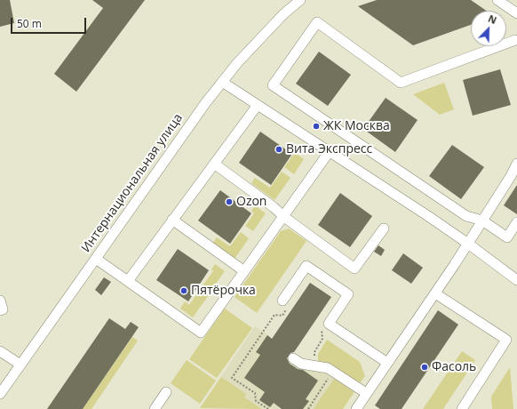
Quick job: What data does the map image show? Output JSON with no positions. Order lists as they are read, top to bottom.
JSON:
{
  "streets": {
    "street": ["Интернациональная улица"]
  },
  "places": [
    "ЖК Москва",
    "Вита Экспресс",
    "Ozon",
    "Пятёрочка",
    "Фасоль"
  ],
  "scale_bar": "50 m",
  "north": "top right"
}
